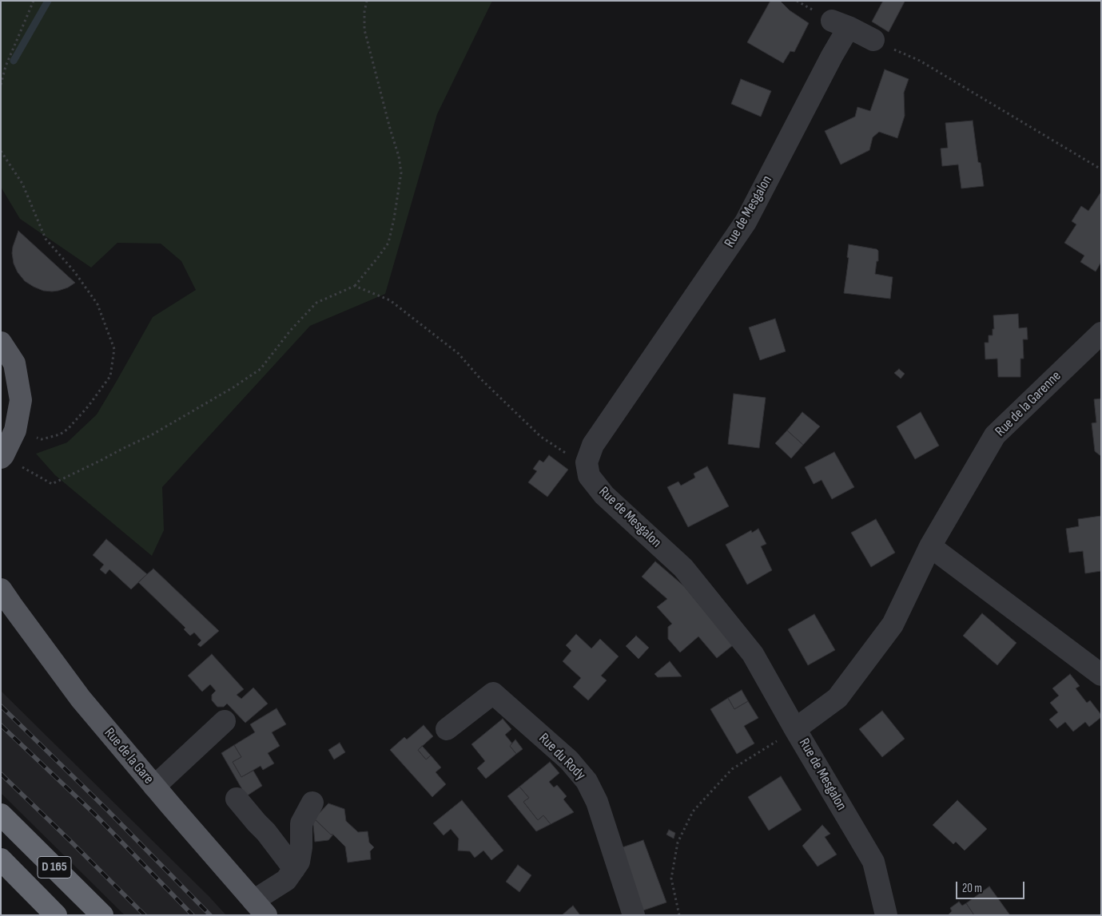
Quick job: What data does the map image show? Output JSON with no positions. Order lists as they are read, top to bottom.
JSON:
{
  "streets": {
    "highway": ["D 165"],
    "main road": ["Rue de la Gare"],
    "street": ["Rue de Mesgalon", "Rue de la Garenne", "Rue du Rody"]
  },
  "crossings": [
    ["Rue de Mesgalon", "Rue de la Garenne"]
  ],
  "scale_bar": "20 m"
}
